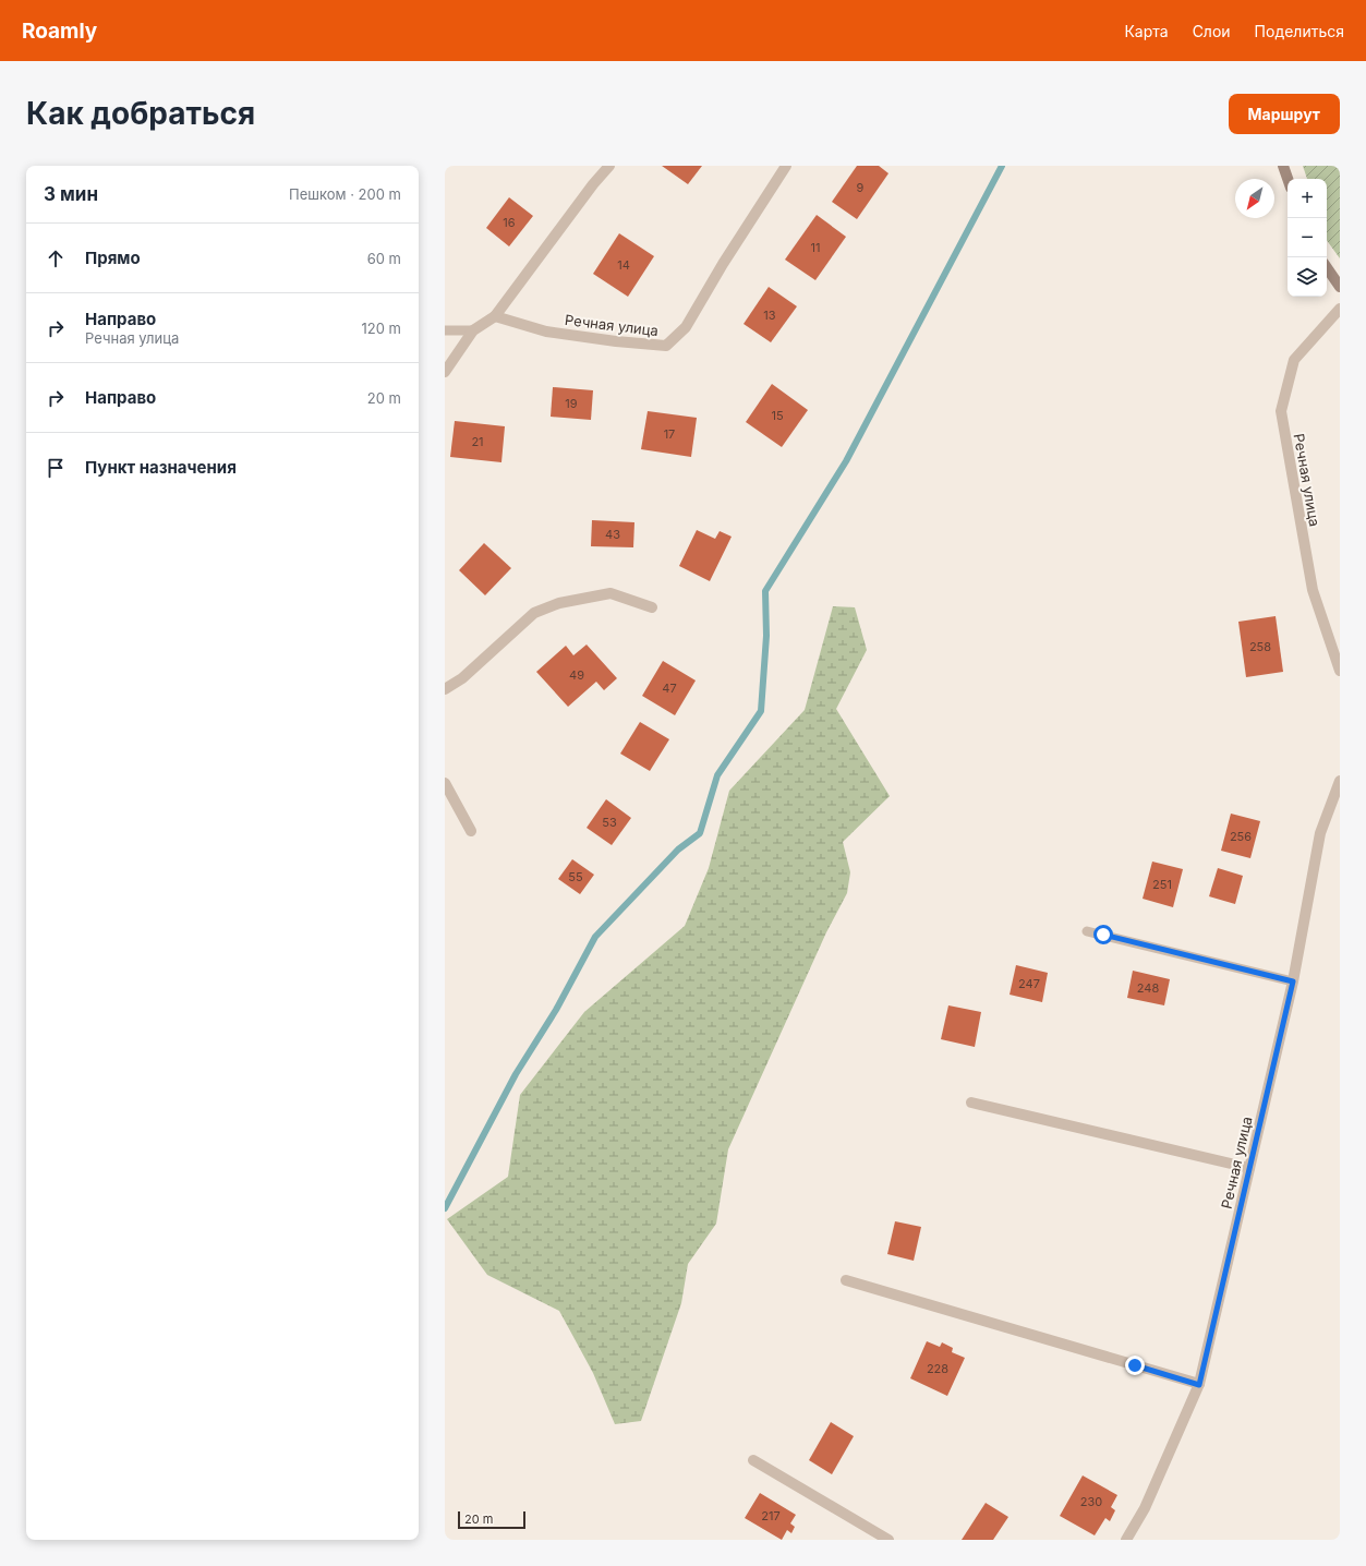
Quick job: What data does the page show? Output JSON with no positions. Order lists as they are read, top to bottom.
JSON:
{
  "streets": {
    "street": ["Речная улица"]
  },
  "house_numbers": [
    "9",
    "16",
    "11",
    "14",
    "13",
    "19",
    "15",
    "17",
    "21",
    "43",
    "258",
    "49",
    "47",
    "53",
    "256",
    "55",
    "251",
    "247",
    "248",
    "228",
    "230",
    "217"
  ],
  "scale_bar": "20 m",
  "north": "bottom left",
  "page": {
    "header": "Roamly",
    "nav": ["Карта", "Слои", "Поделиться"],
    "buttons": "Маршрут",
    "title": "Как добраться",
    "heading": ["3 мин", "Пешком · 200 m"],
    "map_buttons": ["+", "−"],
    "list": [
      ["Прямо", "60 m"],
      ["Направо", "Речная улица", "120 m"],
      ["Направо", "20 m"],
      "Пункт назначения"
    ],
    "scale": "20 m"
  }
}
